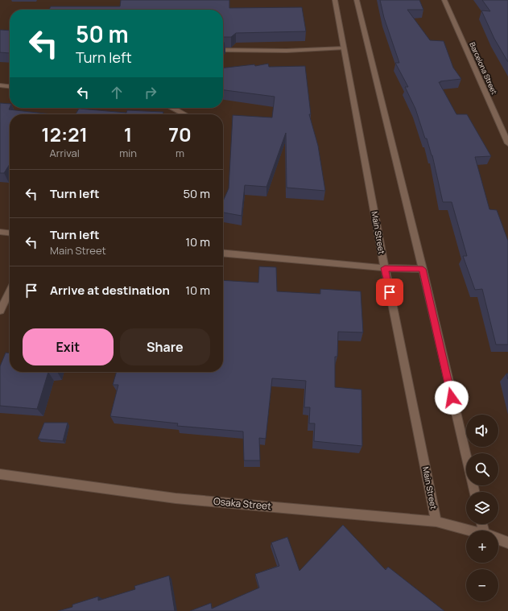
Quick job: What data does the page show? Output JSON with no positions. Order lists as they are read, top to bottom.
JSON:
{
  "streets": {
    "street": ["Barcelona Street", "Main Street", "Osaka Street"]
  },
  "crossings": [
    ["Main Street", "Osaka Street"]
  ],
  "page": {
    "turn": ["50 m", "Turn left"],
    "eta": [
      "12:21",
      "Arrival",
      "1",
      "min",
      "70",
      "m"
    ],
    "list": [
      {
        "name": "Turn left",
        "value": "50 m"
      },
      {
        "name": "Turn left",
        "note": "Main Street",
        "value": "10 m"
      },
      {
        "name": "Arrive at destination",
        "value": "10 m"
      }
    ],
    "buttons": ["Exit", "Share"],
    "map_buttons": ["+", "−"]
  }
}
